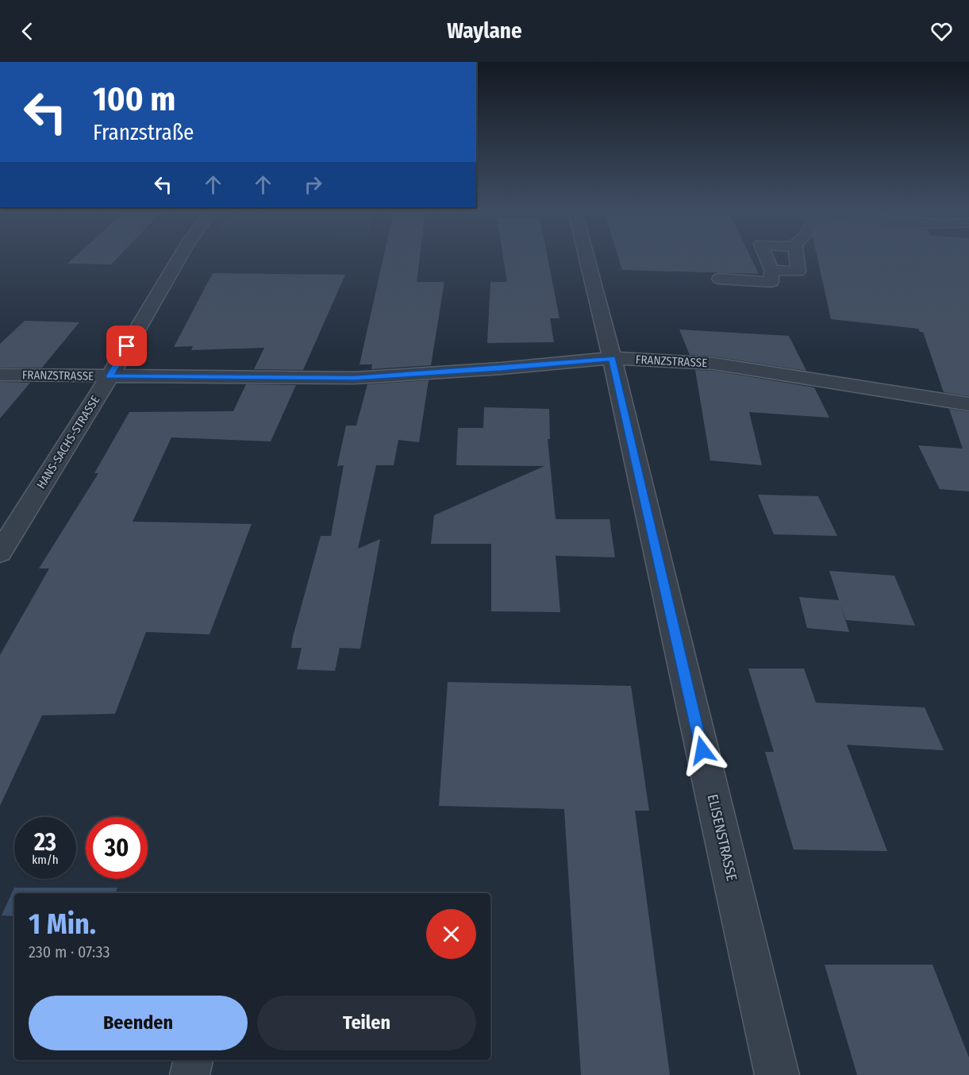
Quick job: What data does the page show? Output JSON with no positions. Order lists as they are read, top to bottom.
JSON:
{
  "streets": {
    "street": ["FRANZSTRASSE", "HANS-SACHS-STRASSE", "ELISENSTRASSE"]
  },
  "crossings": [
    ["FRANZSTRASSE", "HANS-SACHS-STRASSE"],
    ["FRANZSTRASSE", "ELISENSTRASSE"]
  ],
  "page": {
    "header": "Waylane",
    "turn": ["100 m", "Franzstraße"],
    "speed": "23 km/h",
    "limit": "30",
    "heading": ["1 Min.", "230 m · 07:33"],
    "buttons": ["Beenden", "Teilen"]
  }
}
